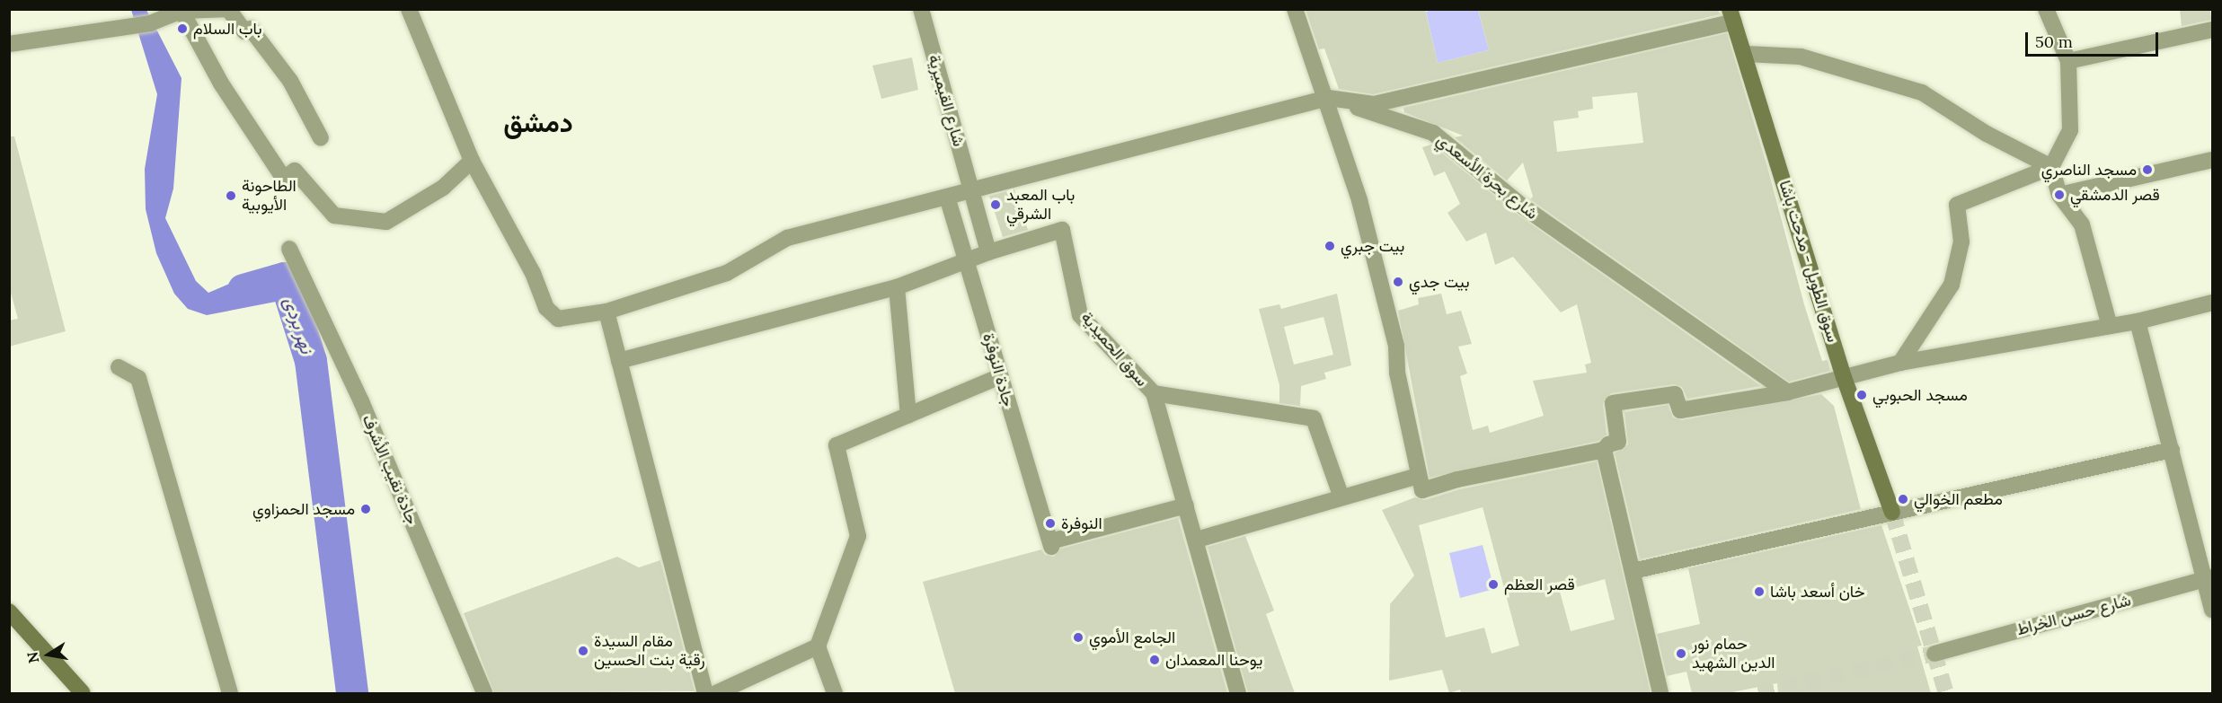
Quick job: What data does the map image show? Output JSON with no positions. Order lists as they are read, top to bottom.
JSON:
{
  "streets": {
    "street": [
      "شارع القيميرية",
      "شارع بحرة الأسعدي",
      "سوق الطويل - مدحت باشا",
      "سوق الحميدية",
      "جادة النوفرة",
      "جادة نقيب الأشرف",
      "شارع حسن الخراط"
    ]
  },
  "crossings": [
    ["سوق الحميدية", "جادة النوفرة"]
  ],
  "districts": ["دمشق"],
  "water": ["نهر بردى"],
  "places": [
    "باب السلام",
    "مسجد الناصري",
    "قصر الدمشقي",
    "الطاحونة الأيوبية",
    "باب المعبد الشرقي",
    "بيت جبري",
    "بيت جدي",
    "مسجد الحبوبي",
    "مطعم الخوالي",
    "مسجد الحمزاوي",
    "النوفرة",
    "قصر العظم",
    "خان أسعد باشا",
    "الجامع الأموي",
    "مقام السيدة رقية بنت الحسين",
    "حمام نور الدين الشهيد",
    "يوحنا المعمدان"
  ],
  "scale_bar": "50 m",
  "north": "left"
}
